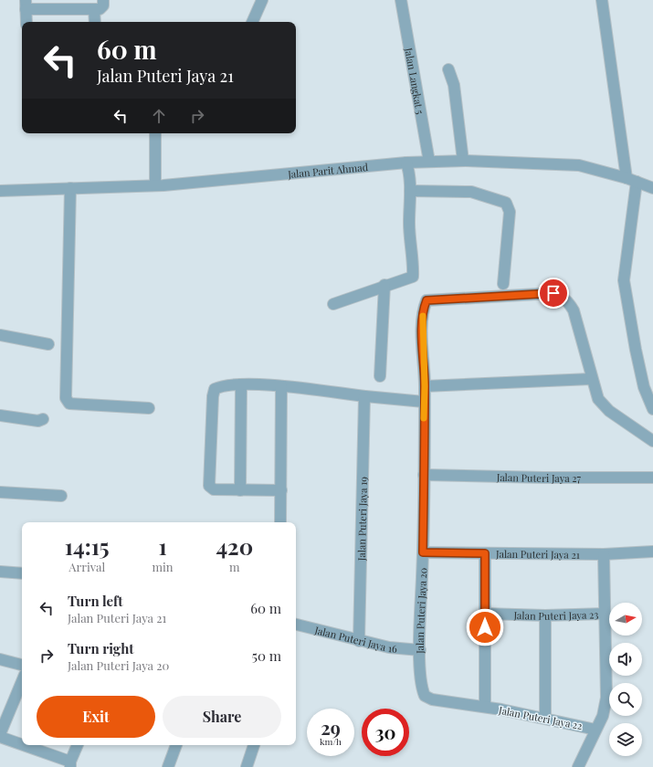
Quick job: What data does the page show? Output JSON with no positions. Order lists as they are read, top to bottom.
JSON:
{
  "streets": {
    "street": [
      "Jalan Langkat 5",
      "Jalan Parit Ahmad",
      "Jalan Puteri Jaya 27",
      "Jalan Puteri Jaya 19",
      "Jalan Puteri Jaya 21",
      "Jalan Puteri Jaya 20",
      "Jalan Puteri Jaya 23",
      "Jalan Puteri Jaya 16",
      "Jalan Puteri Jaya 22"
    ]
  },
  "crossings": [
    ["Jalan Langkat 5", "Jalan Parit Ahmad"],
    ["Jalan Puteri Jaya 27", "Jalan Puteri Jaya 20"],
    ["Jalan Puteri Jaya 19", "Jalan Puteri Jaya 16"],
    ["Jalan Puteri Jaya 21", "Jalan Puteri Jaya 20"],
    ["Jalan Puteri Jaya 21", "Jalan Puteri Jaya 22"],
    ["Jalan Puteri Jaya 20", "Jalan Puteri Jaya 16"],
    ["Jalan Puteri Jaya 20", "Jalan Puteri Jaya 22"],
    ["Jalan Puteri Jaya 23", "Jalan Puteri Jaya 22"]
  ],
  "north": "right",
  "page": {
    "turn": ["60 m", "Jalan Puteri Jaya 21"],
    "eta": [
      "14:15",
      "Arrival",
      "1",
      "min",
      "420",
      "m"
    ],
    "list": [
      {
        "name": "Turn left",
        "note": "Jalan Puteri Jaya 21",
        "value": "60 m"
      },
      {
        "name": "Turn right",
        "note": "Jalan Puteri Jaya 20",
        "value": "50 m"
      }
    ],
    "buttons": ["Exit", "Share"],
    "speed": "29 km/h",
    "limit": "30"
  }
}
